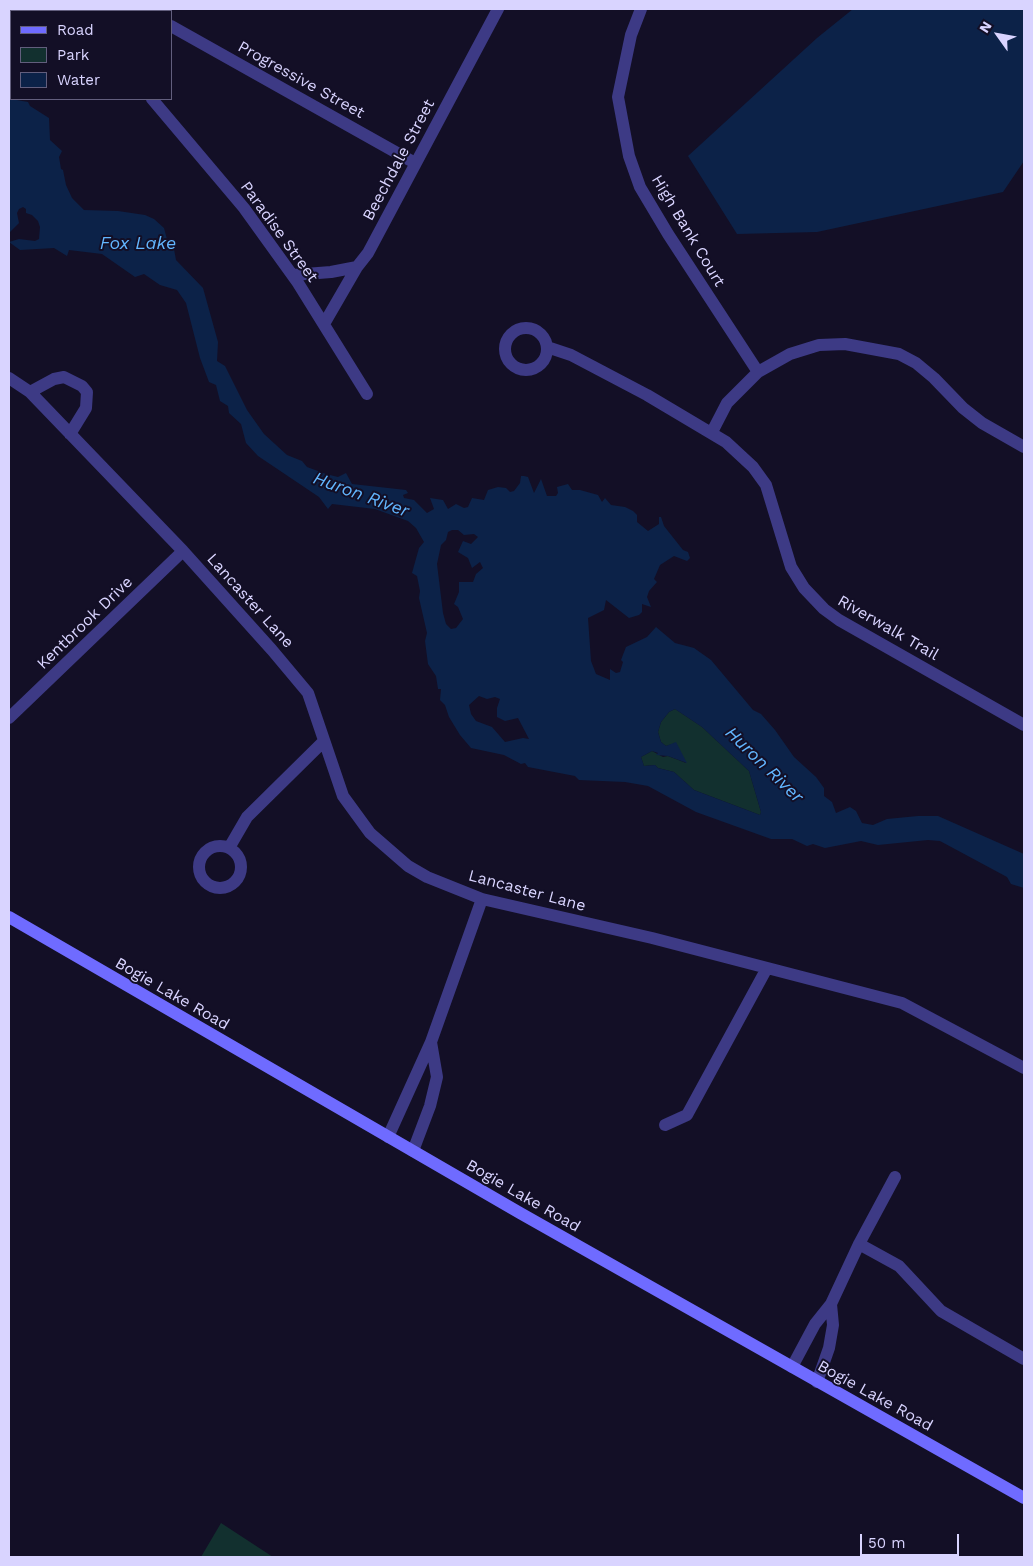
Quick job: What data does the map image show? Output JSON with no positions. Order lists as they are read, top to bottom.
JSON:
{
  "streets": {
    "main road": ["Bogie Lake Road"],
    "street": [
      "Progressive Street",
      "Beechdale Street",
      "High Bank Court",
      "Paradise Street",
      "Lancaster Lane",
      "Kentbrook Drive",
      "Riverwalk Trail"
    ]
  },
  "crossings": [
    ["Progressive Street", "Beechdale Street"],
    ["Beechdale Street", "Paradise Street"],
    ["Lancaster Lane", "Kentbrook Drive"]
  ],
  "water": ["Fox Lake", "Huron River"],
  "legend": ["Road", "Park", "Water"],
  "scale_bar": "50 m",
  "north": "top left"
}
